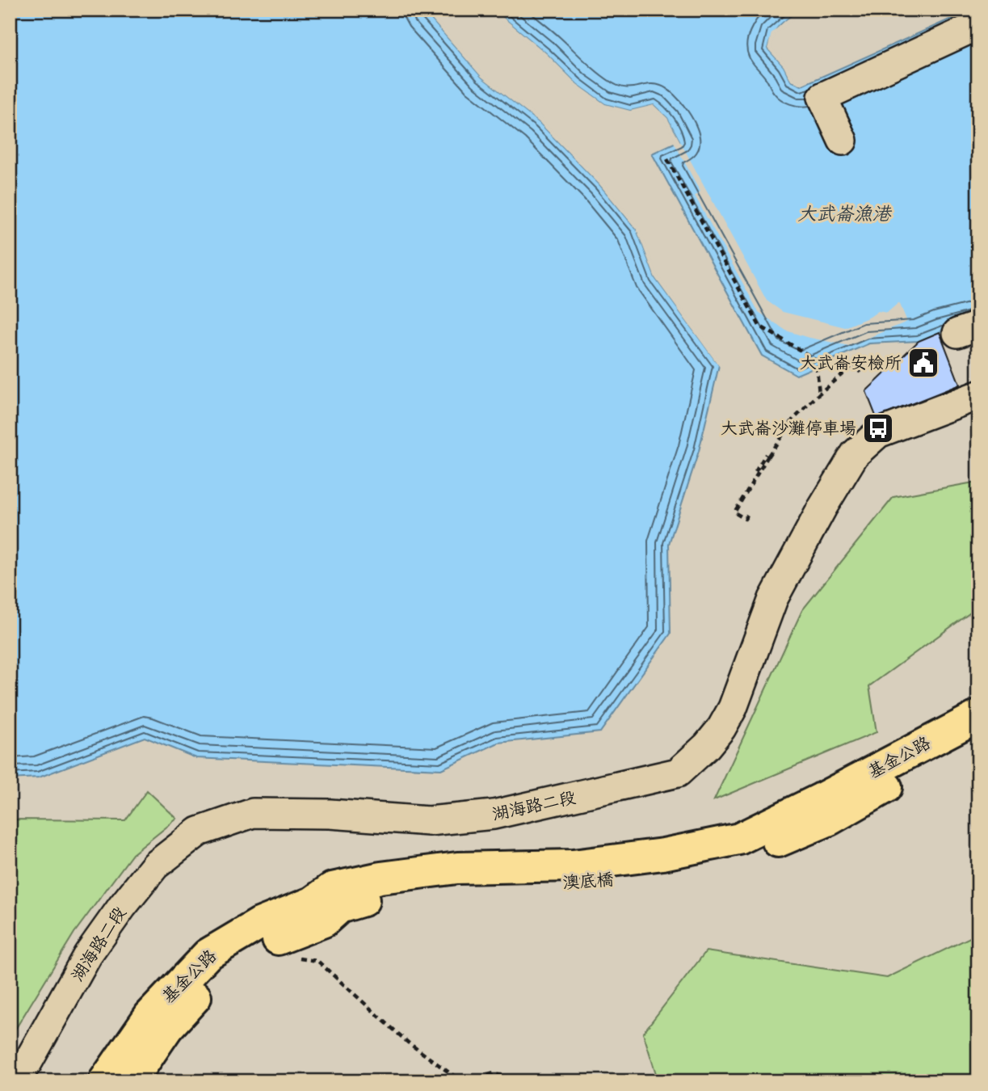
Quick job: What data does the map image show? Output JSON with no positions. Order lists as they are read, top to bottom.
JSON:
{
  "streets": {
    "main road": ["基金公路", "澳底橋"],
    "street": ["湖海路二段"]
  },
  "crossings": [
    ["基金公路", "澳底橋"]
  ],
  "water": ["大武崙漁港"],
  "places": {
    "public building": ["大武崙安檢所"],
    "bus stop": ["大武崙沙灘停車場"]
  }
}
